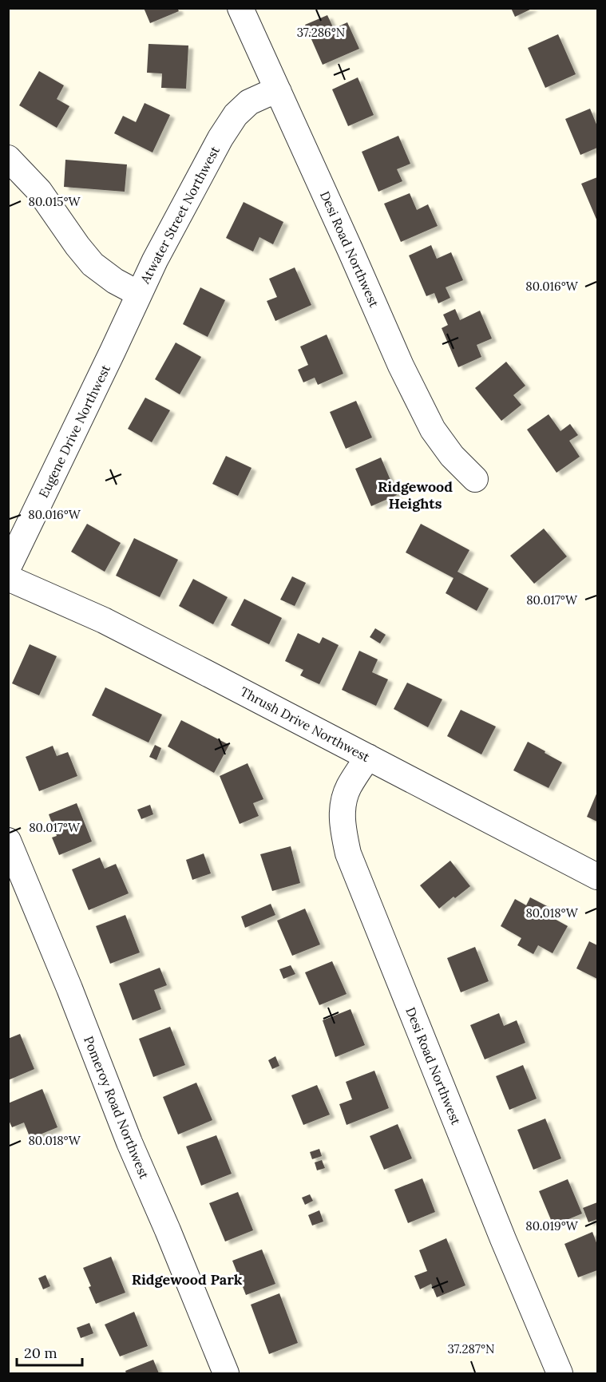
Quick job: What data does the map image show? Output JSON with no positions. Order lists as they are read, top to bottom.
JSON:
{
  "streets": {
    "street": [
      "Atwater Street Northwest",
      "Desi Road Northwest",
      "Eugene Drive Northwest",
      "Thrush Drive Northwest",
      "Pomeroy Road Northwest"
    ]
  },
  "crossings": [
    ["Atwater Street Northwest", "Desi Road Northwest"],
    ["Atwater Street Northwest", "Eugene Drive Northwest"],
    ["Desi Road Northwest", "Thrush Drive Northwest"]
  ],
  "districts": ["Ridgewood Heights", "Ridgewood Park"],
  "scale_bar": "20 m",
  "coordinates": [
    "37.286°N",
    "80.015°W",
    "80.016°W",
    "80.017°W",
    "80.018°W",
    "80.019°W",
    "37.287°N"
  ]
}
